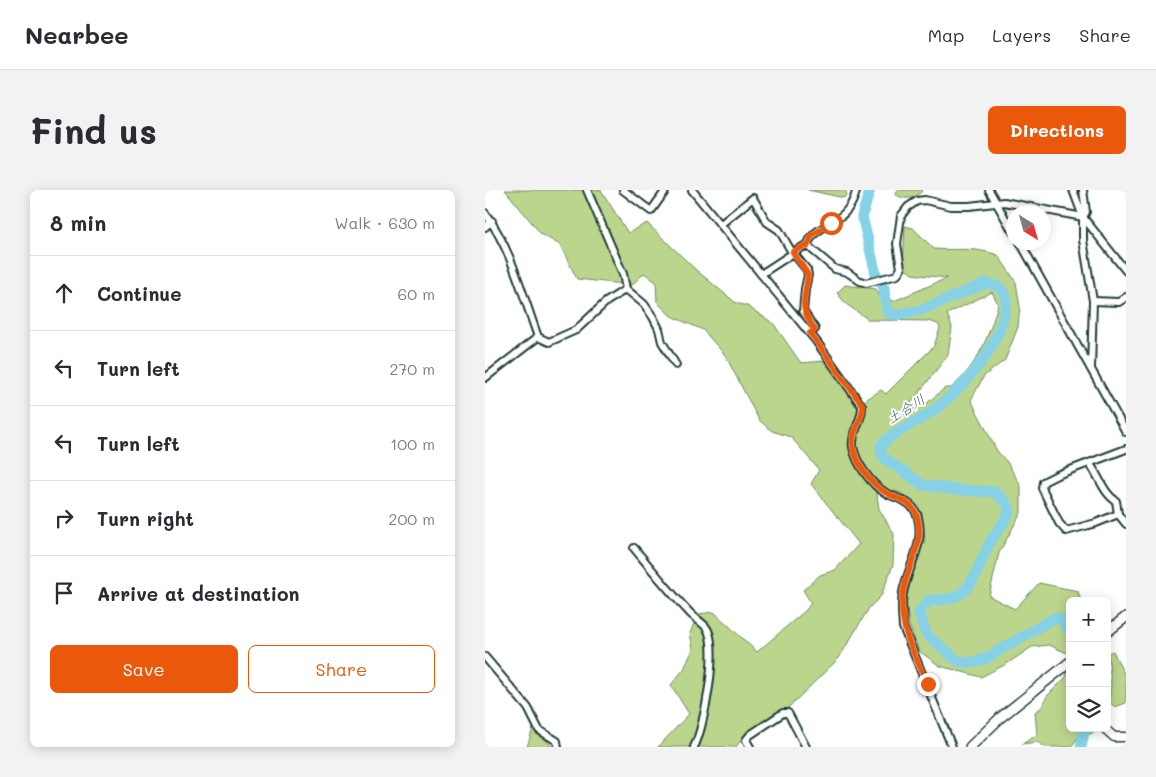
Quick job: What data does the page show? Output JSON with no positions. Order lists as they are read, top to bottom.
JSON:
{
  "water": ["土合川"],
  "north": "bottom right",
  "page": {
    "header": "Nearbee",
    "nav": ["Map", "Layers", "Share"],
    "buttons": [
      "Directions",
      ["Save", "Share"]
    ],
    "title": "Find us",
    "heading": ["8 min", "Walk · 630 m"],
    "list": [
      ["Continue", "60 m"],
      ["Turn left", "270 m"],
      ["Turn left", "100 m"],
      ["Turn right", "200 m"],
      "Arrive at destination"
    ],
    "map_buttons": ["+", "−"]
  }
}
